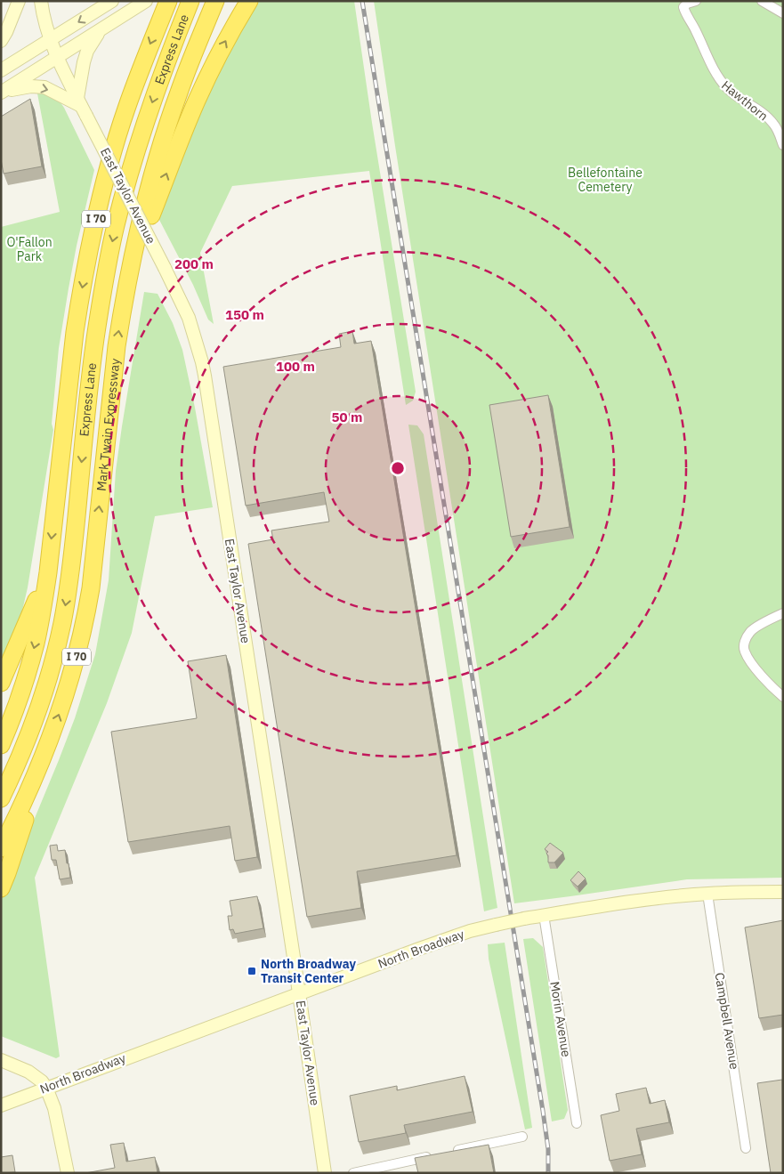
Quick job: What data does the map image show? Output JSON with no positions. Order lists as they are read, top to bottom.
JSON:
{
  "streets": {
    "highway": ["Express Lane", "I 70", "Mark Twain Expressway"],
    "street": [
      "Hawthorn",
      "East Taylor Avenue",
      "North Broadway",
      "Morin Avenue",
      "Campbell Avenue"
    ]
  },
  "crossings": [
    ["East Taylor Avenue", "North Broadway"],
    ["North Broadway", "Morin Avenue"],
    ["North Broadway", "Campbell Avenue"]
  ],
  "parks": ["Bellefontaine Cemetery", "O'Fallon Park"],
  "places": {
    "transit": ["North Broadway Transit Center"]
  },
  "rings": [
    "200 m",
    "150 m",
    "100 m",
    "50 m"
  ]
}
